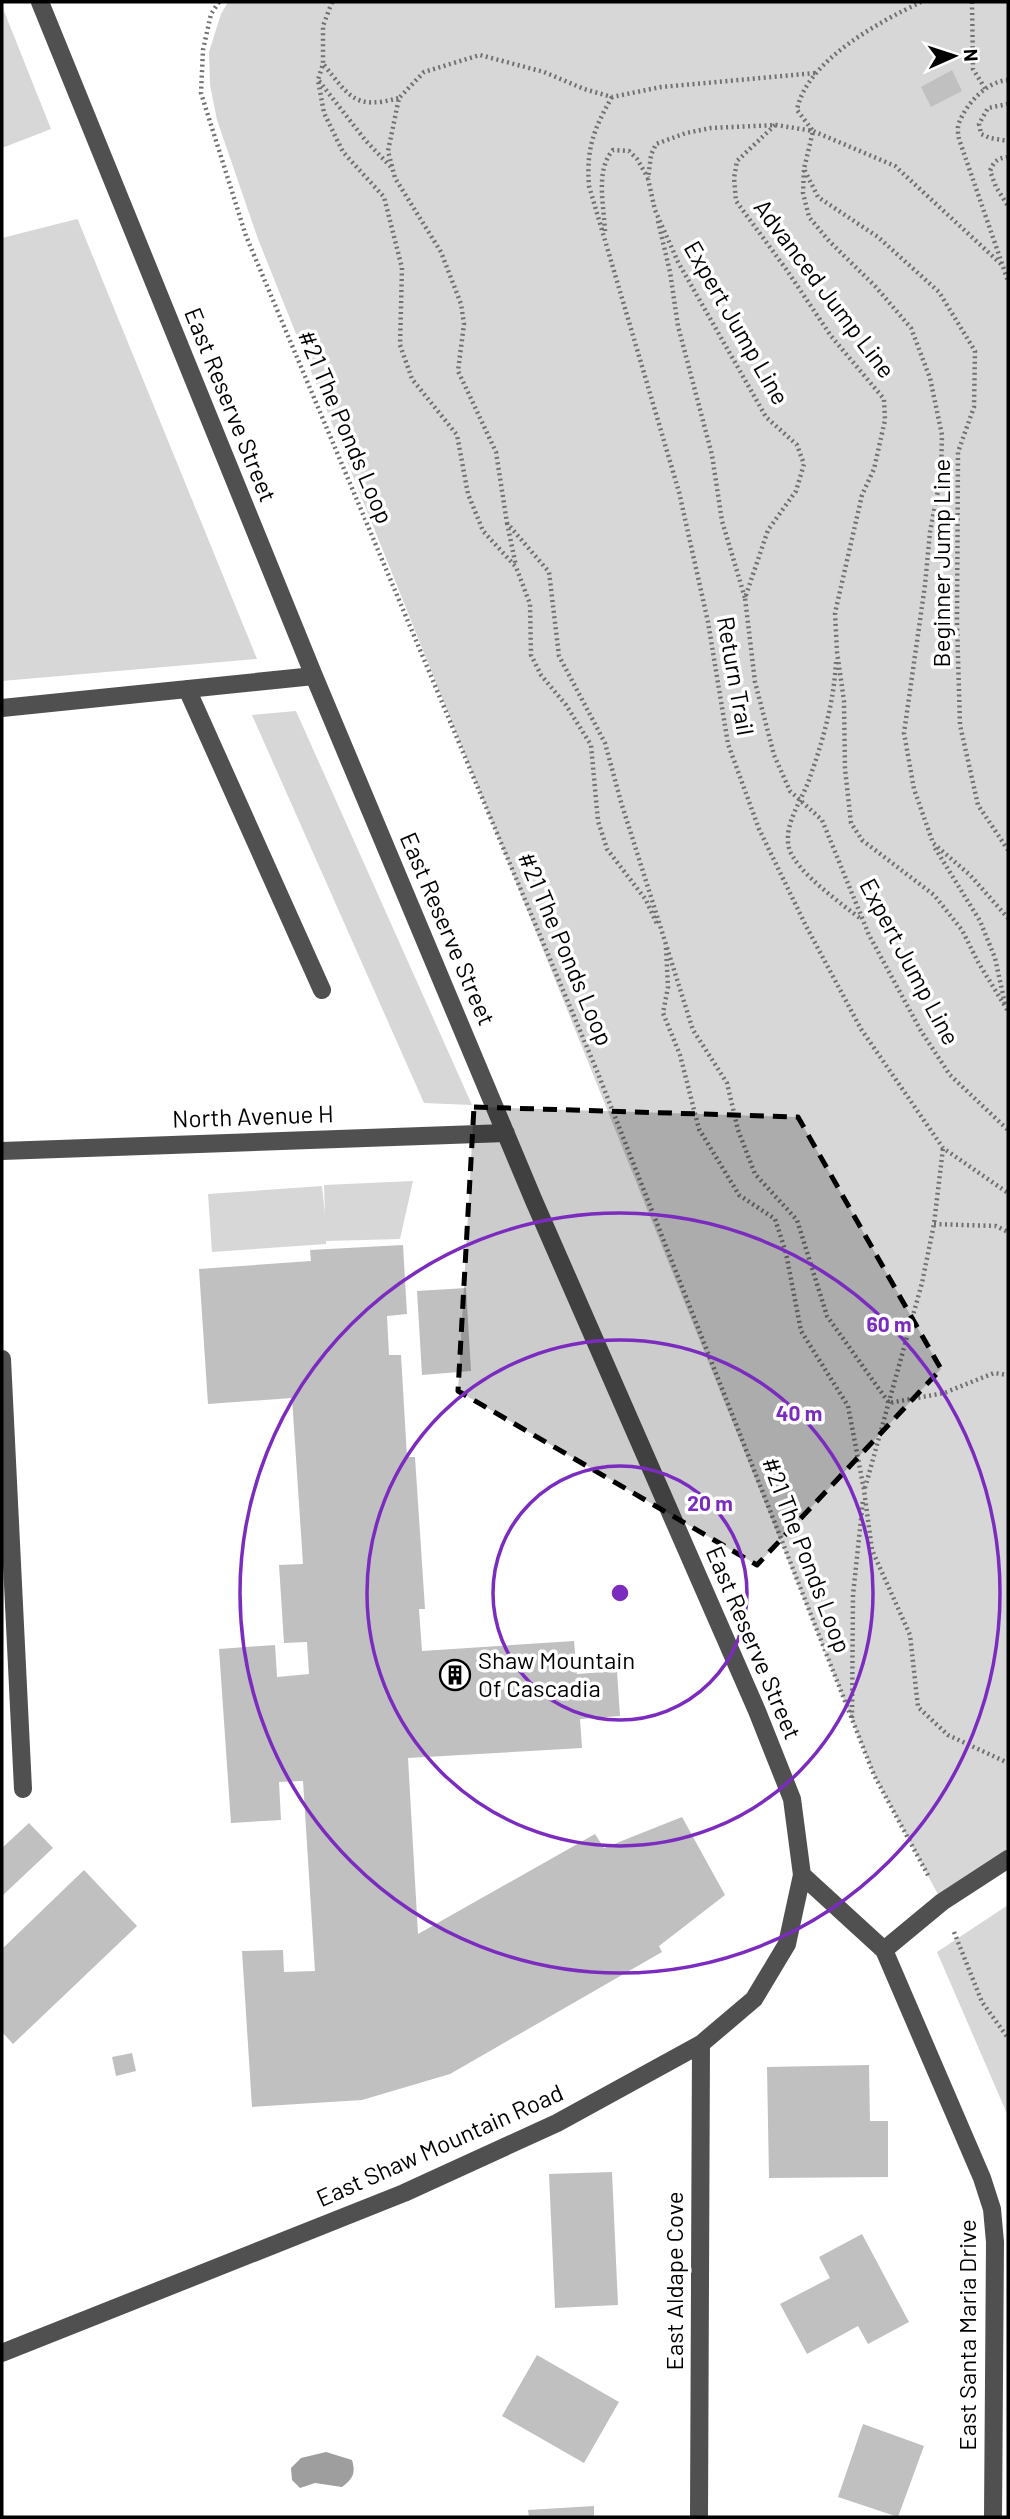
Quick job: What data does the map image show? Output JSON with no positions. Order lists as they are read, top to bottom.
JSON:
{
  "streets": {
    "street": [
      "East Reserve Street",
      "North Avenue H",
      "East Shaw Mountain Road",
      "East Aldape Cove",
      "East Santa Maria Drive"
    ],
    "path": [
      "Advanced Jump Line",
      "Expert Jump Line",
      "#21 The Ponds Loop",
      "Beginner Jump Line",
      "Return Trail"
    ]
  },
  "crossings": [
    ["Advanced Jump Line", "Expert Jump Line"],
    ["Expert Jump Line", "Return Trail"],
    ["East Reserve Street", "North Avenue H"],
    ["East Reserve Street", "East Shaw Mountain Road"],
    ["East Reserve Street", "East Santa Maria Drive"],
    ["East Shaw Mountain Road", "East Aldape Cove"],
    ["East Shaw Mountain Road", "East Santa Maria Drive"]
  ],
  "places": {
    "building": ["Shaw Mountain Of Cascadia"]
  },
  "north": "right",
  "rings": ["60 m", "40 m", "20 m"]
}
